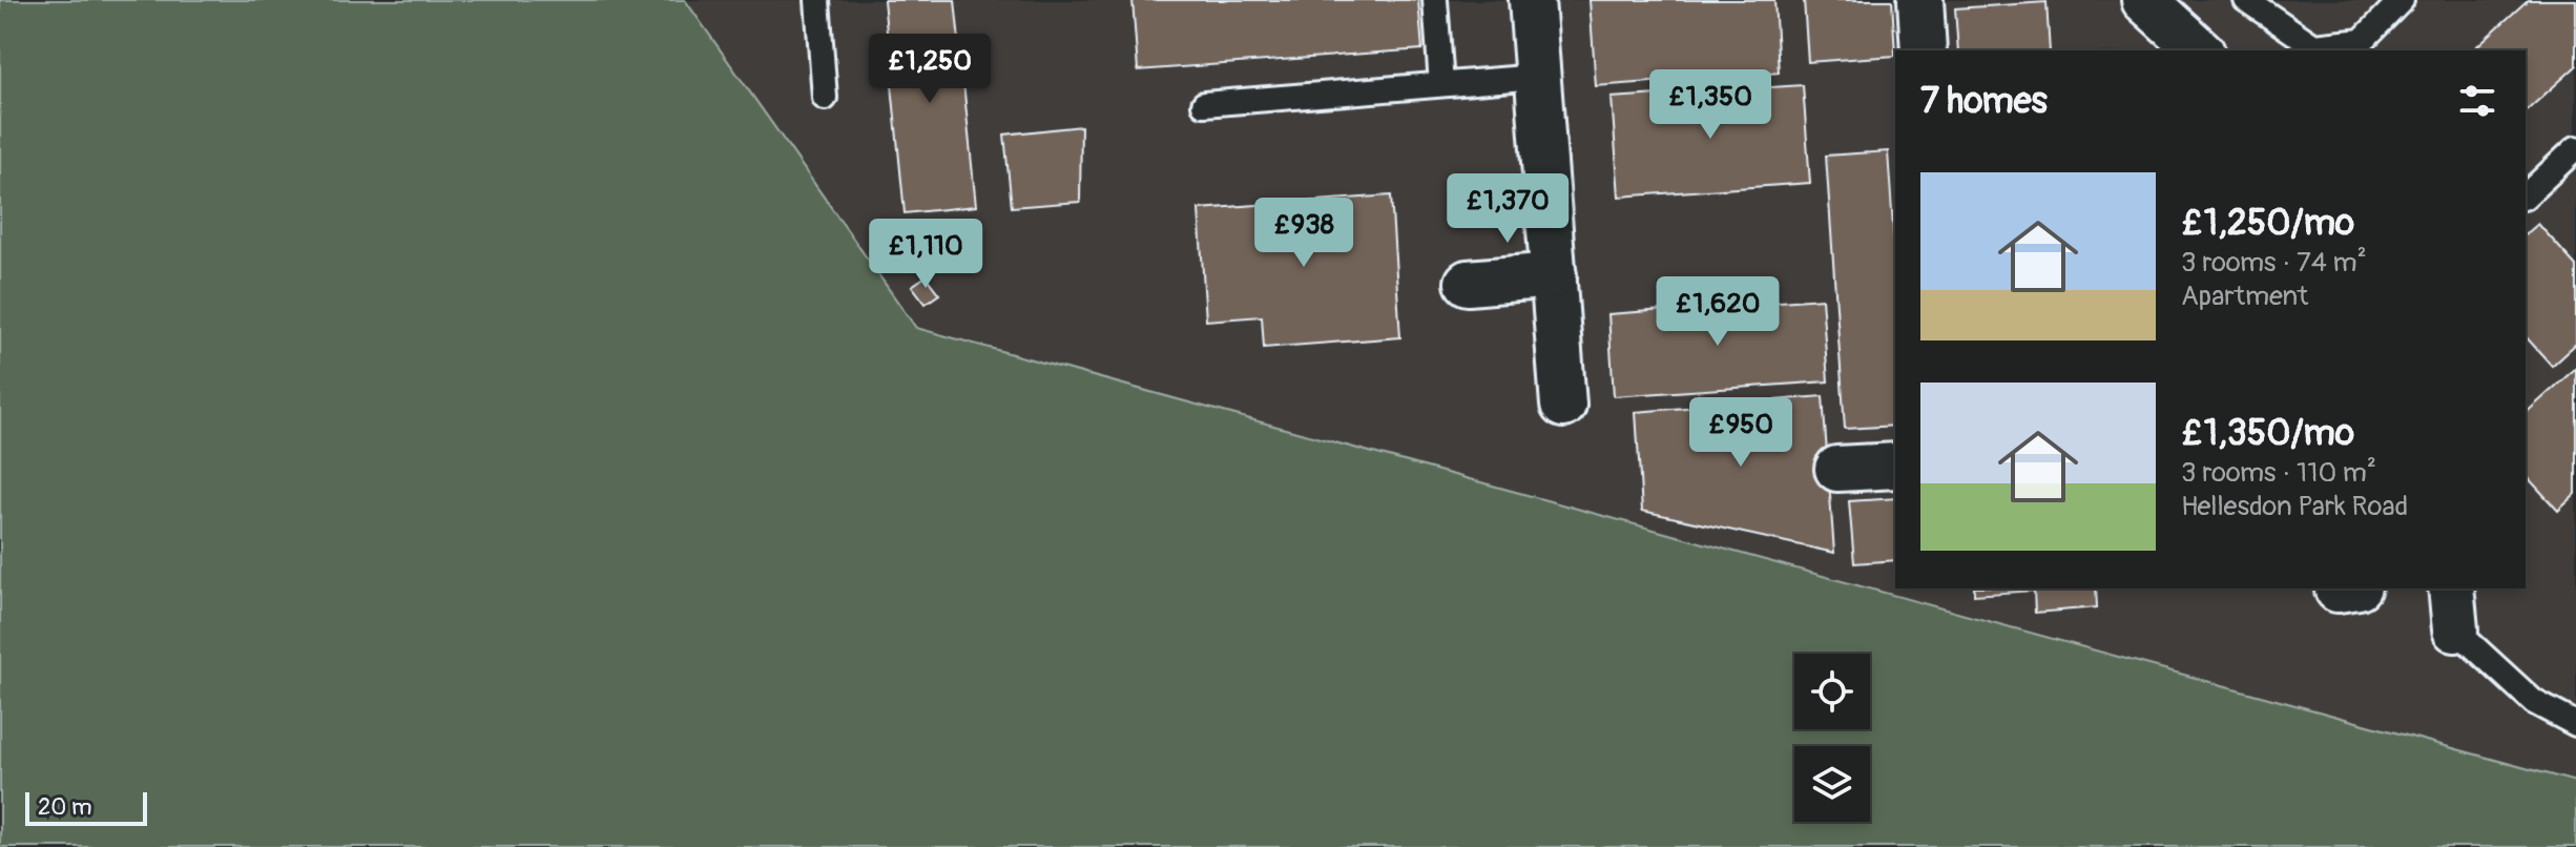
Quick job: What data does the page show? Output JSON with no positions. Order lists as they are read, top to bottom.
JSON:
{
  "scale_bar": "20 m",
  "page": {
    "price": [
      "£1,250",
      "£1,350",
      "£1,370",
      "£938",
      "£1,110",
      "£1,620",
      "£950"
    ],
    "heading": "7 homes",
    "list": [
      {
        "name": "£1,250/mo",
        "note": "3 rooms · 74 m² · Apartment"
      },
      {
        "name": "£1,350/mo",
        "note": "3 rooms · 110 m² · Hellesdon Park Road"
      }
    ],
    "scale": "20 m"
  }
}
